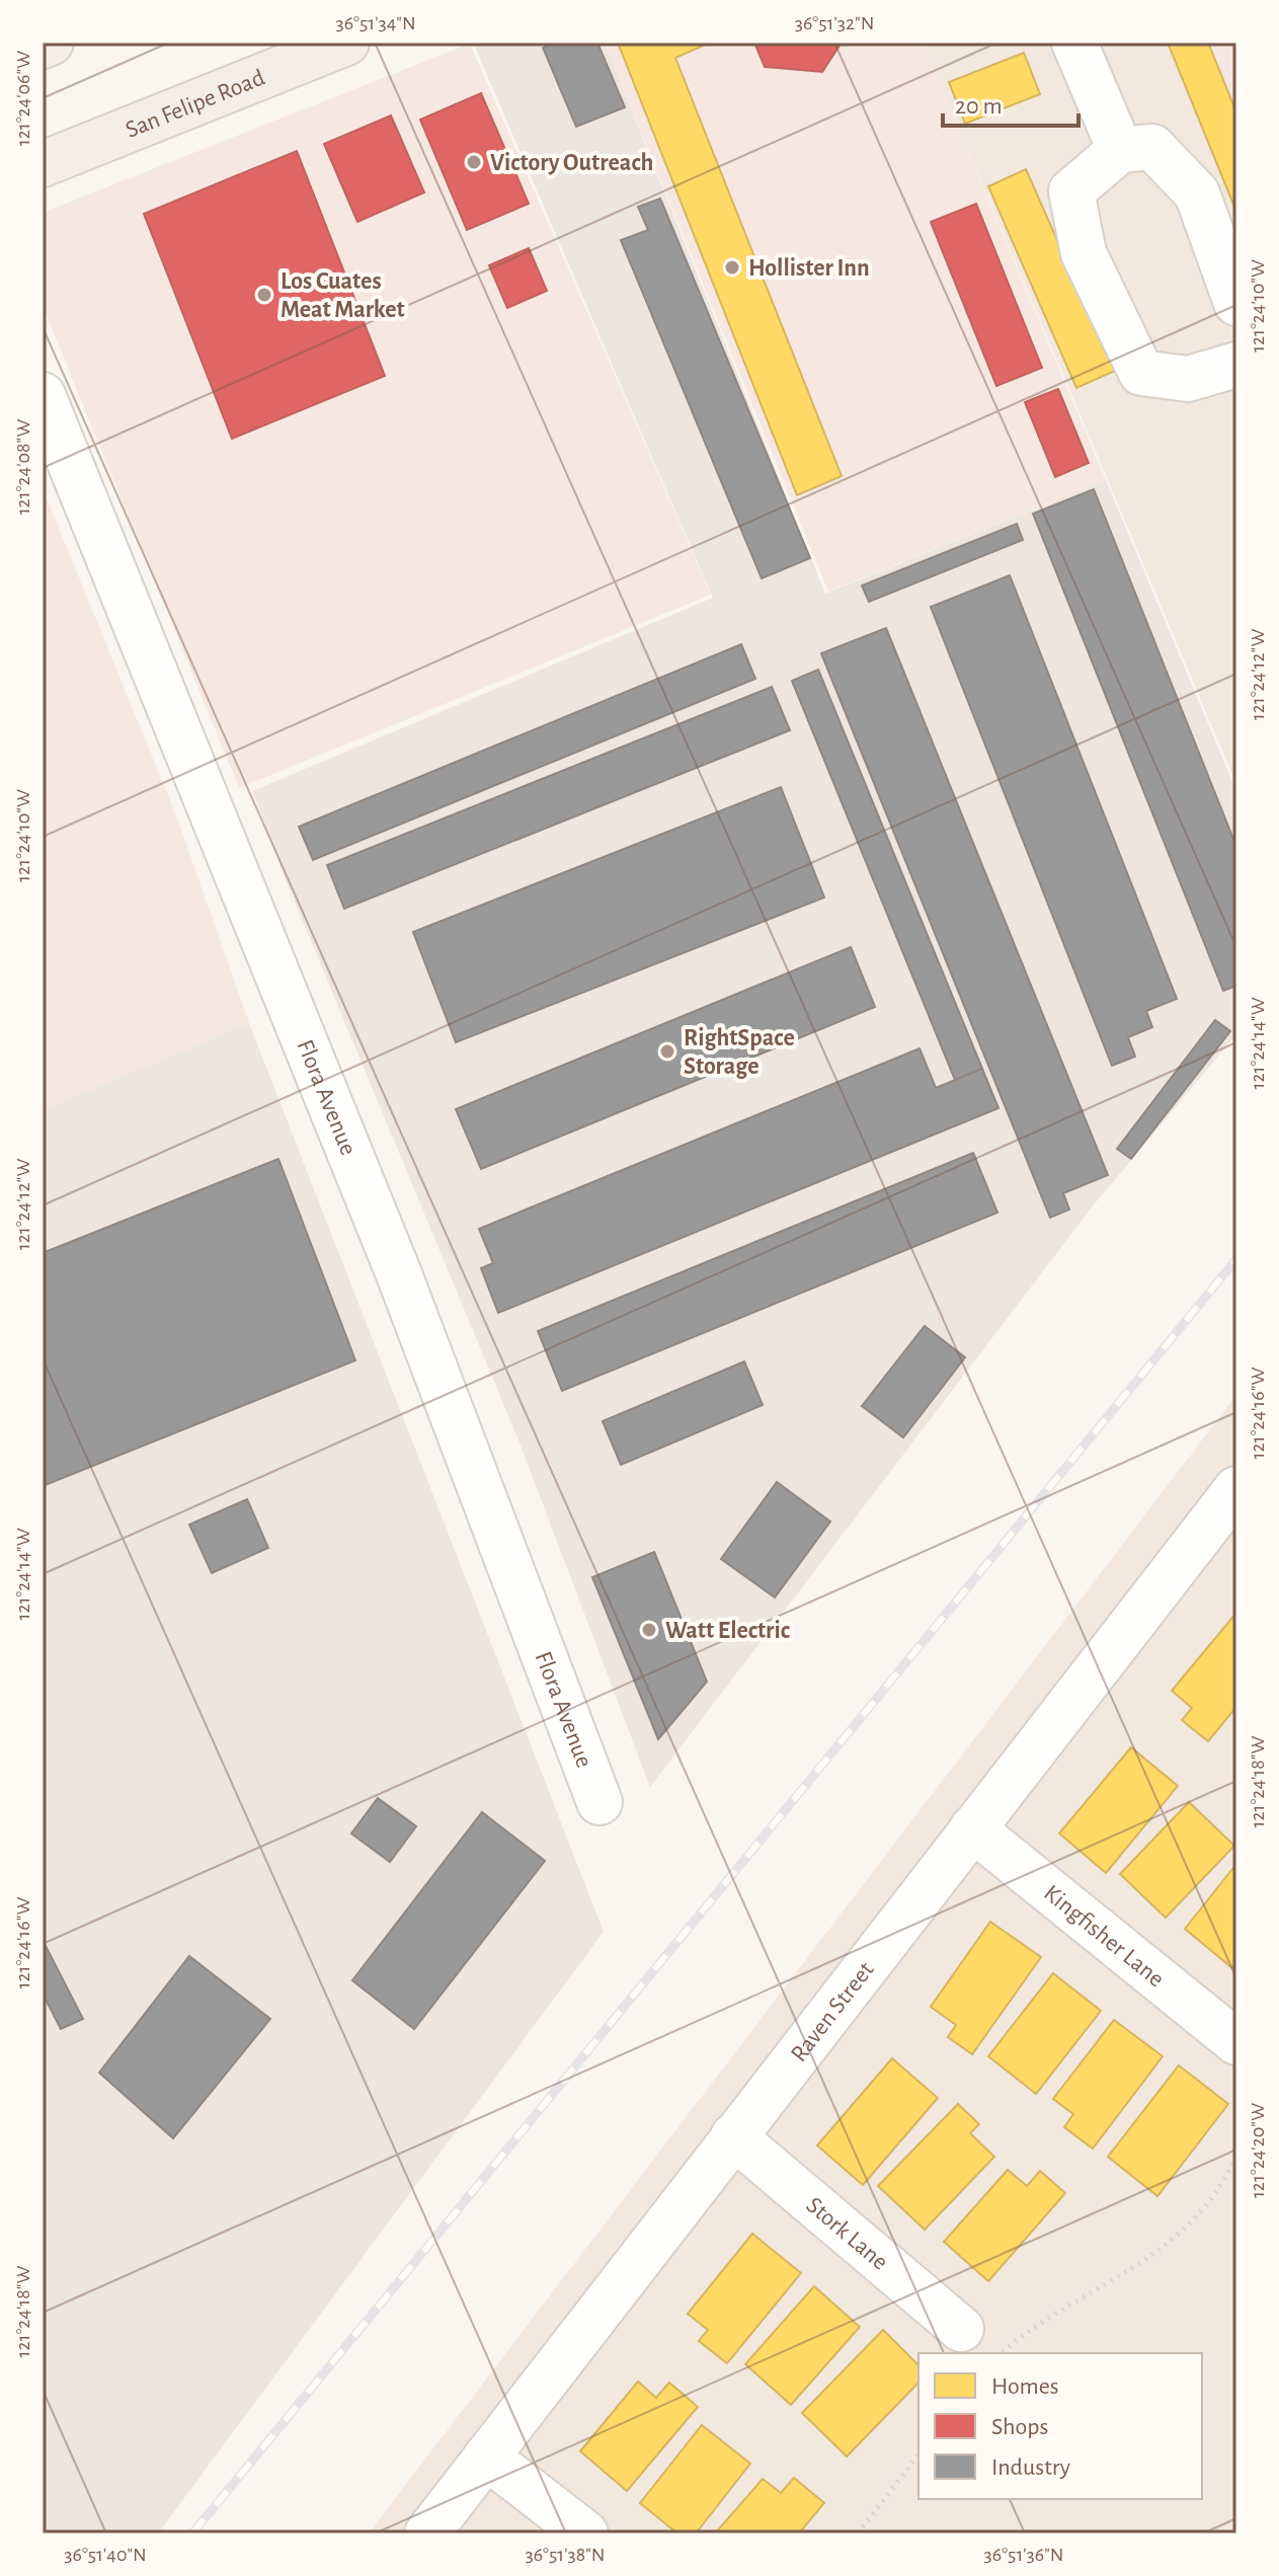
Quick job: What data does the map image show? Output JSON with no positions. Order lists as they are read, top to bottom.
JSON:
{
  "streets": {
    "main road": ["San Felipe Road"],
    "street": [
      "Flora Avenue",
      "Kingfisher Lane",
      "Raven Street",
      "Stork Lane"
    ]
  },
  "crossings": [
    ["Kingfisher Lane", "Raven Street"],
    ["Raven Street", "Stork Lane"]
  ],
  "places": [
    "Victory Outreach",
    "Hollister Inn",
    "Los Cuates Meat Market",
    "RightSpace Storage",
    "Watt Electric"
  ],
  "legend": ["Homes", "Shops", "Industry"],
  "scale_bar": "20 m",
  "coordinates": [
    "36°51'34\"N",
    "36°51'32\"N",
    "121°24'06\"W",
    "121°24'10\"W",
    "121°24'08\"W",
    "121°24'12\"W",
    "121°24'14\"W",
    "121°24'16\"W",
    "121°24'18\"W",
    "121°24'20\"W",
    "36°51'40\"N",
    "36°51'38\"N",
    "36°51'36\"N"
  ]
}
